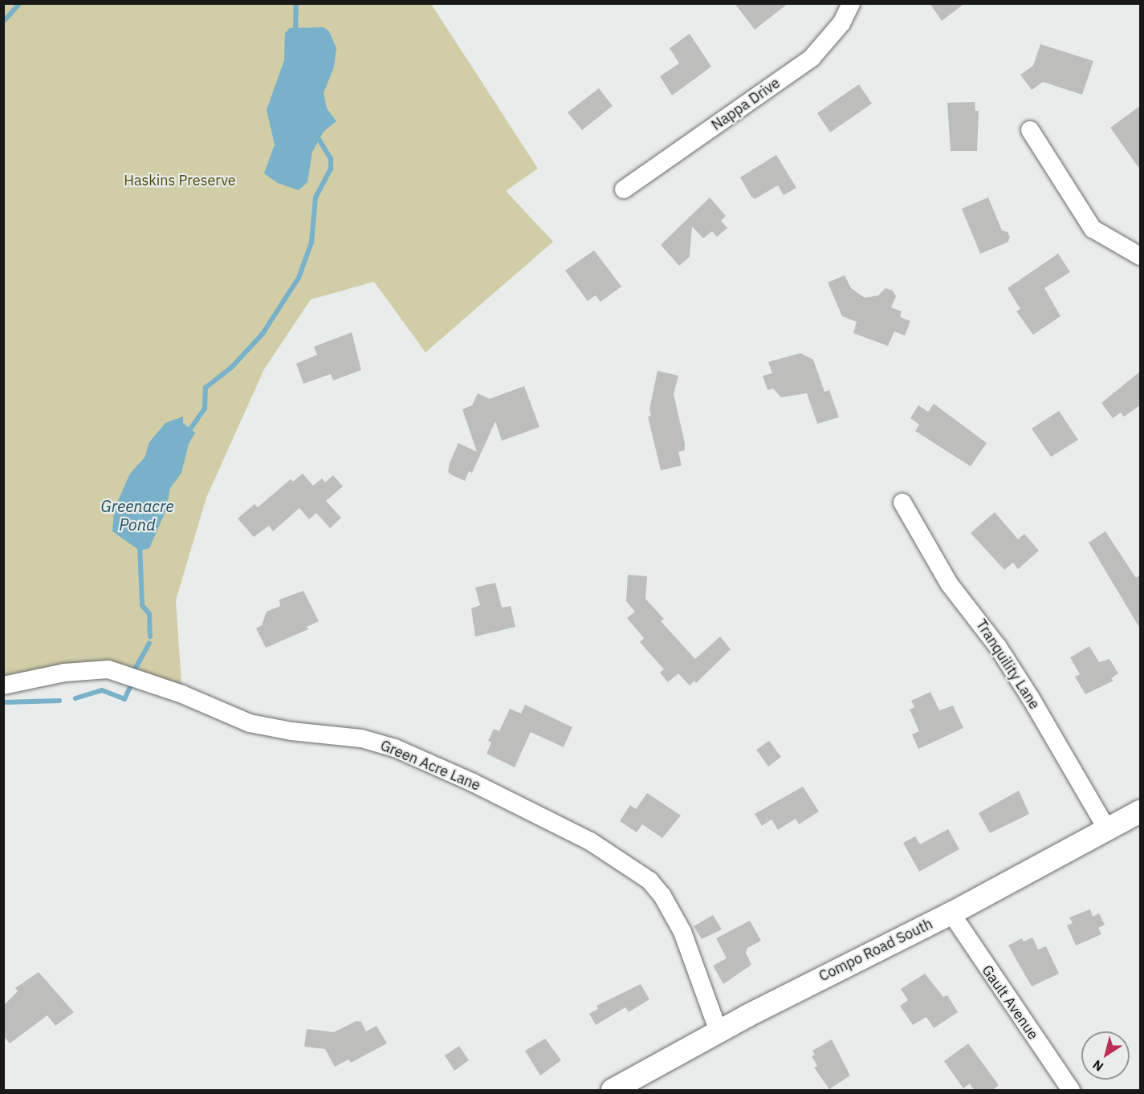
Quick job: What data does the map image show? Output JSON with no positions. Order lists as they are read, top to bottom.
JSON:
{
  "streets": {
    "main road": ["Compo Road South"],
    "street": [
      "Nappa Drive",
      "Tranquility Lane",
      "Green Acre Lane",
      "Gault Avenue"
    ]
  },
  "crossings": [
    ["Tranquility Lane", "Compo Road South"],
    ["Green Acre Lane", "Compo Road South"],
    ["Compo Road South", "Gault Avenue"]
  ],
  "water": ["Greenacre Pond"],
  "parks": ["Haskins Preserve"],
  "north": "bottom left"
}
